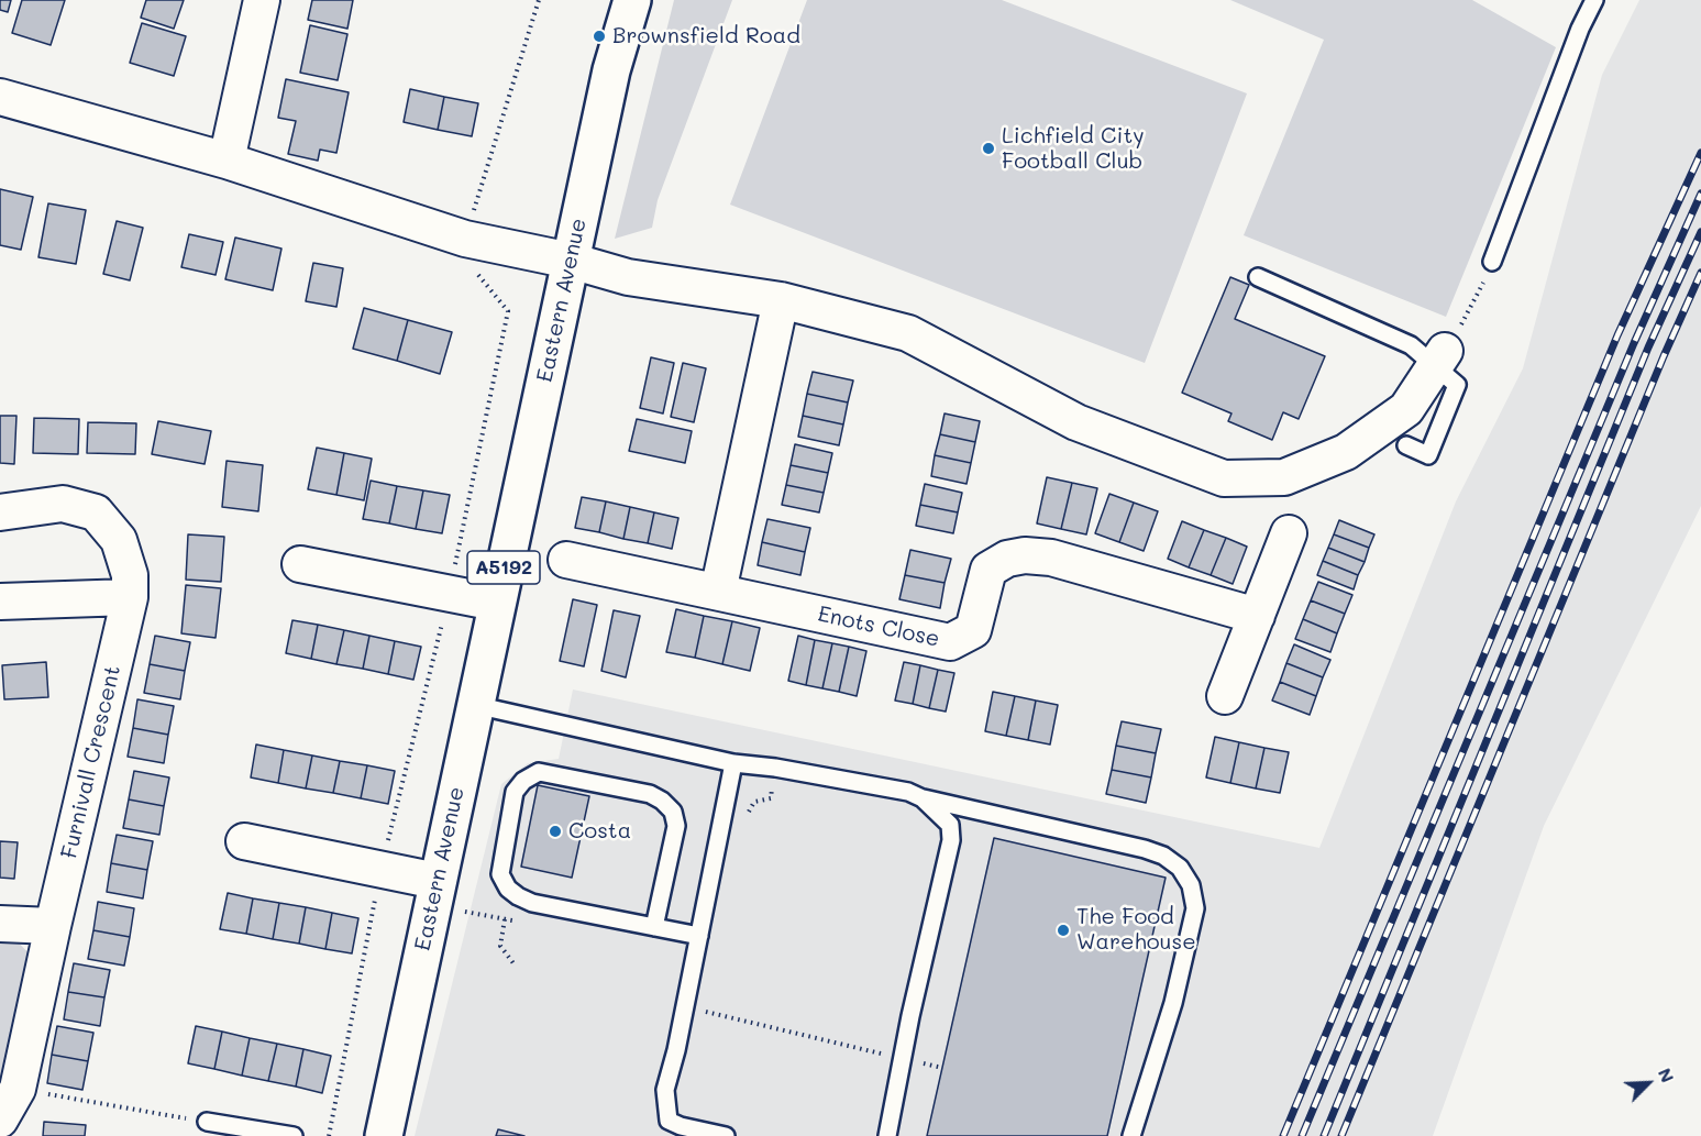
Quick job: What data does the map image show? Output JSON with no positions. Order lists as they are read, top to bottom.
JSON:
{
  "streets": {
    "highway": ["Eastern Avenue", "A5192"],
    "street": ["Enots Close", "Furnivall Crescent"]
  },
  "places": [
    "Brownsfield Road",
    "Lichfield City Football Club",
    "Costa",
    "The Food Warehouse"
  ],
  "north": "top right"
}
